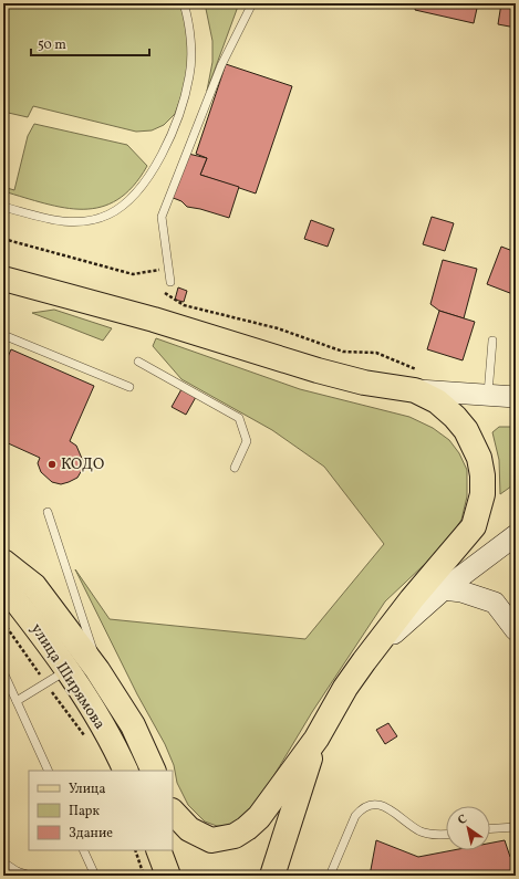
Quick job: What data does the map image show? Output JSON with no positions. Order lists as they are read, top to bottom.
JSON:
{
  "streets": {
    "main road": ["улица Ширямова"]
  },
  "places": ["КОДО"],
  "legend": ["Улица", "Парк", "Здание"],
  "scale_bar": "50 m",
  "north": "top left"
}
